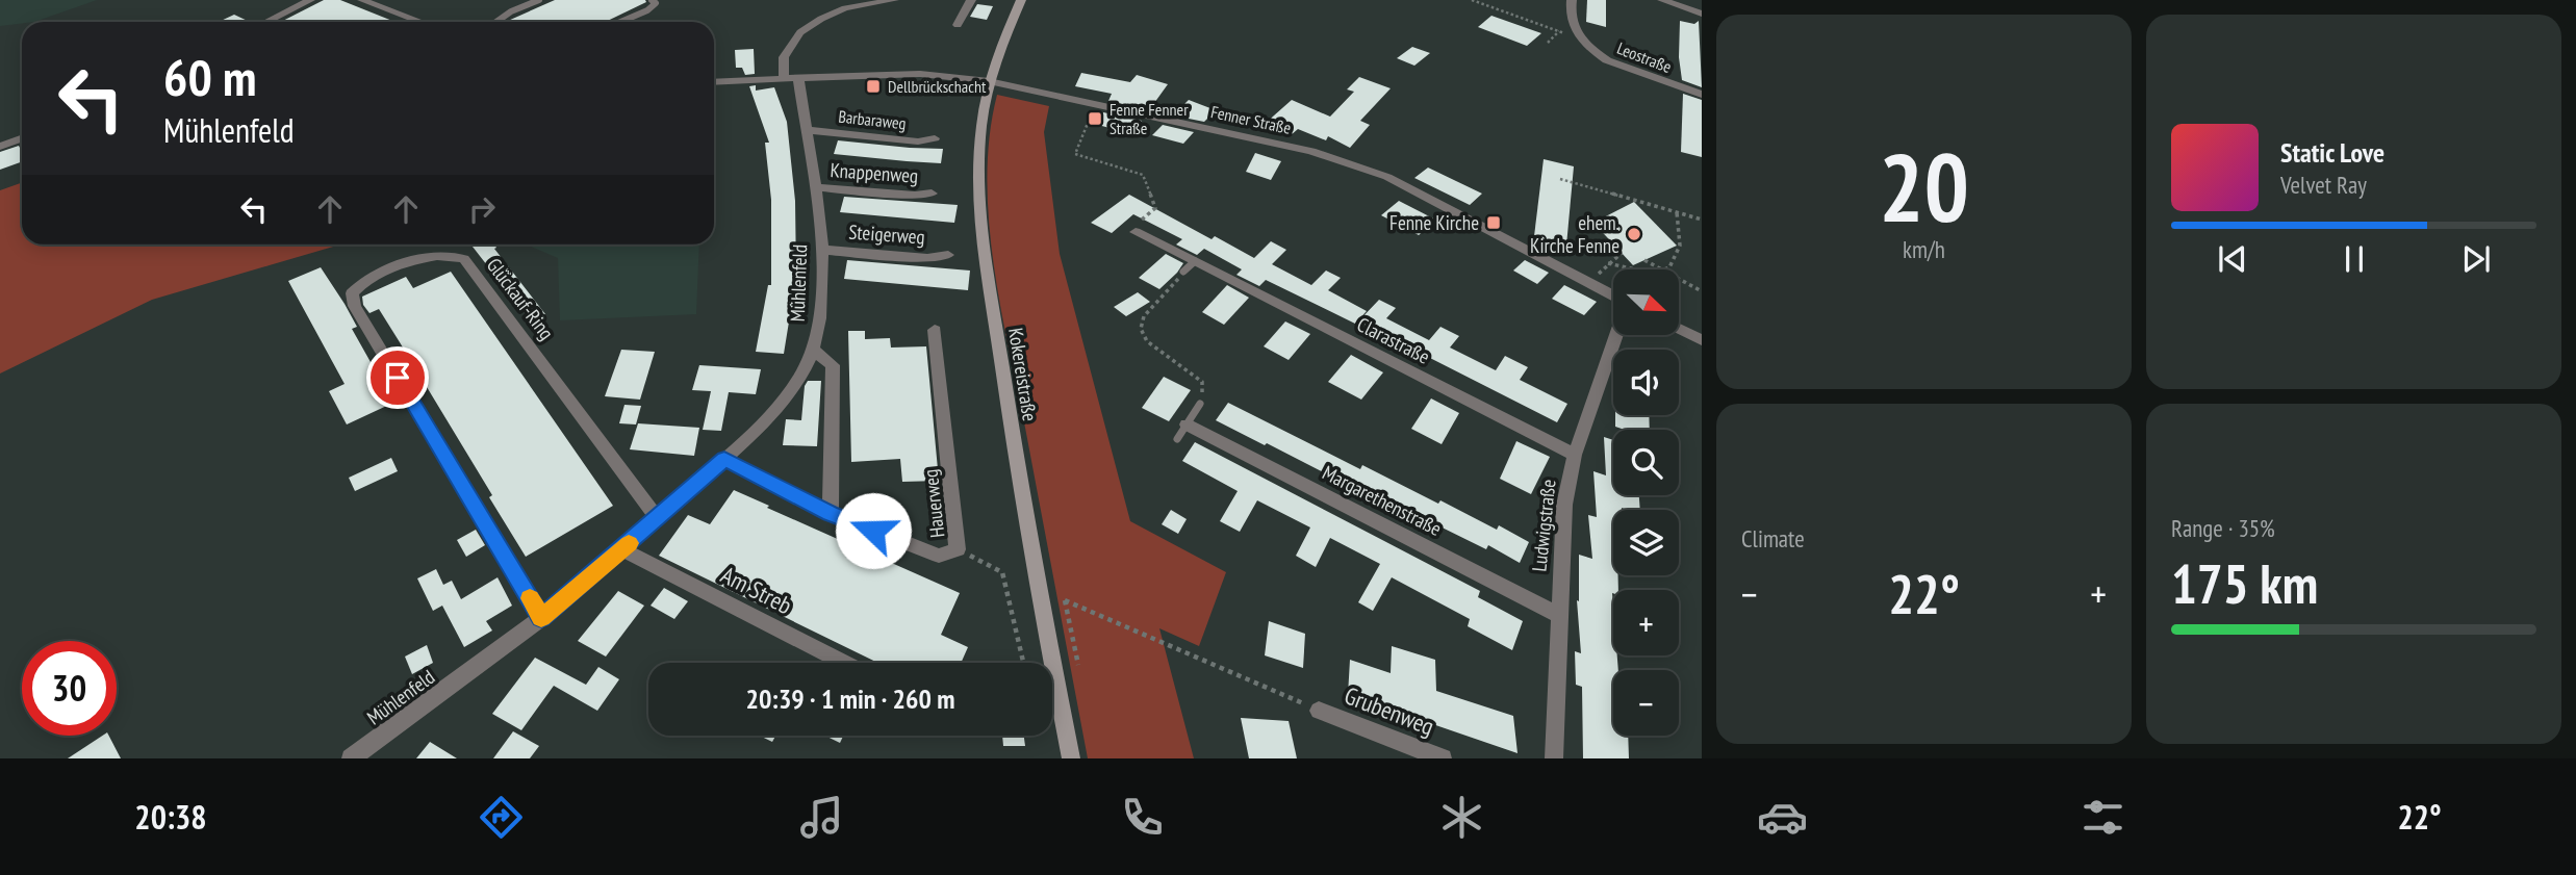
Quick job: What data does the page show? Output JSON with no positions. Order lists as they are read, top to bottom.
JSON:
{
  "streets": {
    "main road": ["Kokereistraße"],
    "street": [
      "Leostraße",
      "Barbaraweg",
      "Fenner Straße",
      "Knappenweg",
      "Steigerweg",
      "Mühlenfeld",
      "Glückauf-Ring",
      "Clarastraße",
      "Margarethenstraße",
      "Hauerweg",
      "Ludwigstraße",
      "Am Streb",
      "Grubenweg"
    ]
  },
  "crossings": [
    ["Barbaraweg", "Mühlenfeld"],
    ["Fenner Straße", "Mühlenfeld"],
    ["Fenner Straße", "Kokereistraße"],
    ["Knappenweg", "Mühlenfeld"],
    ["Steigerweg", "Mühlenfeld"],
    ["Mühlenfeld", "Glückauf-Ring"],
    ["Mühlenfeld", "Hauerweg"],
    ["Mühlenfeld", "Am Streb"],
    ["Clarastraße", "Ludwigstraße"],
    ["Margarethenstraße", "Ludwigstraße"]
  ],
  "places": {
    "transit": ["Dellbrückschacht", "Fenne Fenner Straße", "Fenne Kirche"],
    "other": ["ehem. Kirche Fenne"]
  },
  "north": "bottom right",
  "page": {
    "tile": [
      ["20", "km/h"],
      "Climate",
      ["Range · 35%", "175 km"]
    ],
    "turn": ["60 m", "Mühlenfeld"],
    "song": ["Static Love", "Velvet Ray"],
    "map_buttons": ["+", "−"],
    "heat": ["−", "22°", "+"],
    "limit": "30",
    "trip": "20:39 · 1 min · 260 m",
    "tabs": ["20:38", "22°"]
  }
}
